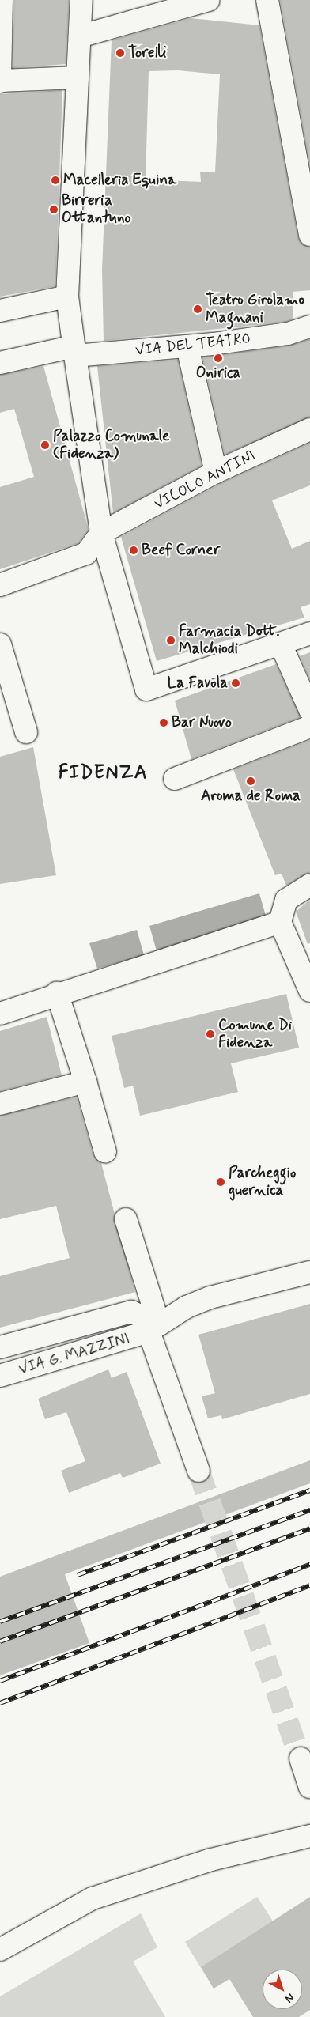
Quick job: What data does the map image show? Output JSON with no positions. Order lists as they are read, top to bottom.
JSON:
{
  "streets": {
    "street": ["VIA DEL TEATRO", "VICOLO ANTINI", "VIA G. MAZZINI"]
  },
  "districts": ["FIDENZA"],
  "places": [
    "Torelli",
    "Macelleria Equina",
    "Birreria Ottantuno",
    "Teatro Girolamo Magnani",
    "Onirica",
    "Palazzo Comunale (Fidenza)",
    "Beef Corner",
    "Farmacia Dott. Malchiodi",
    "La Favola",
    "Bar Nuovo",
    "Aroma de Roma",
    "Comune Di Fidenza",
    "Parcheggio guernica"
  ],
  "north": "bottom right"
}
